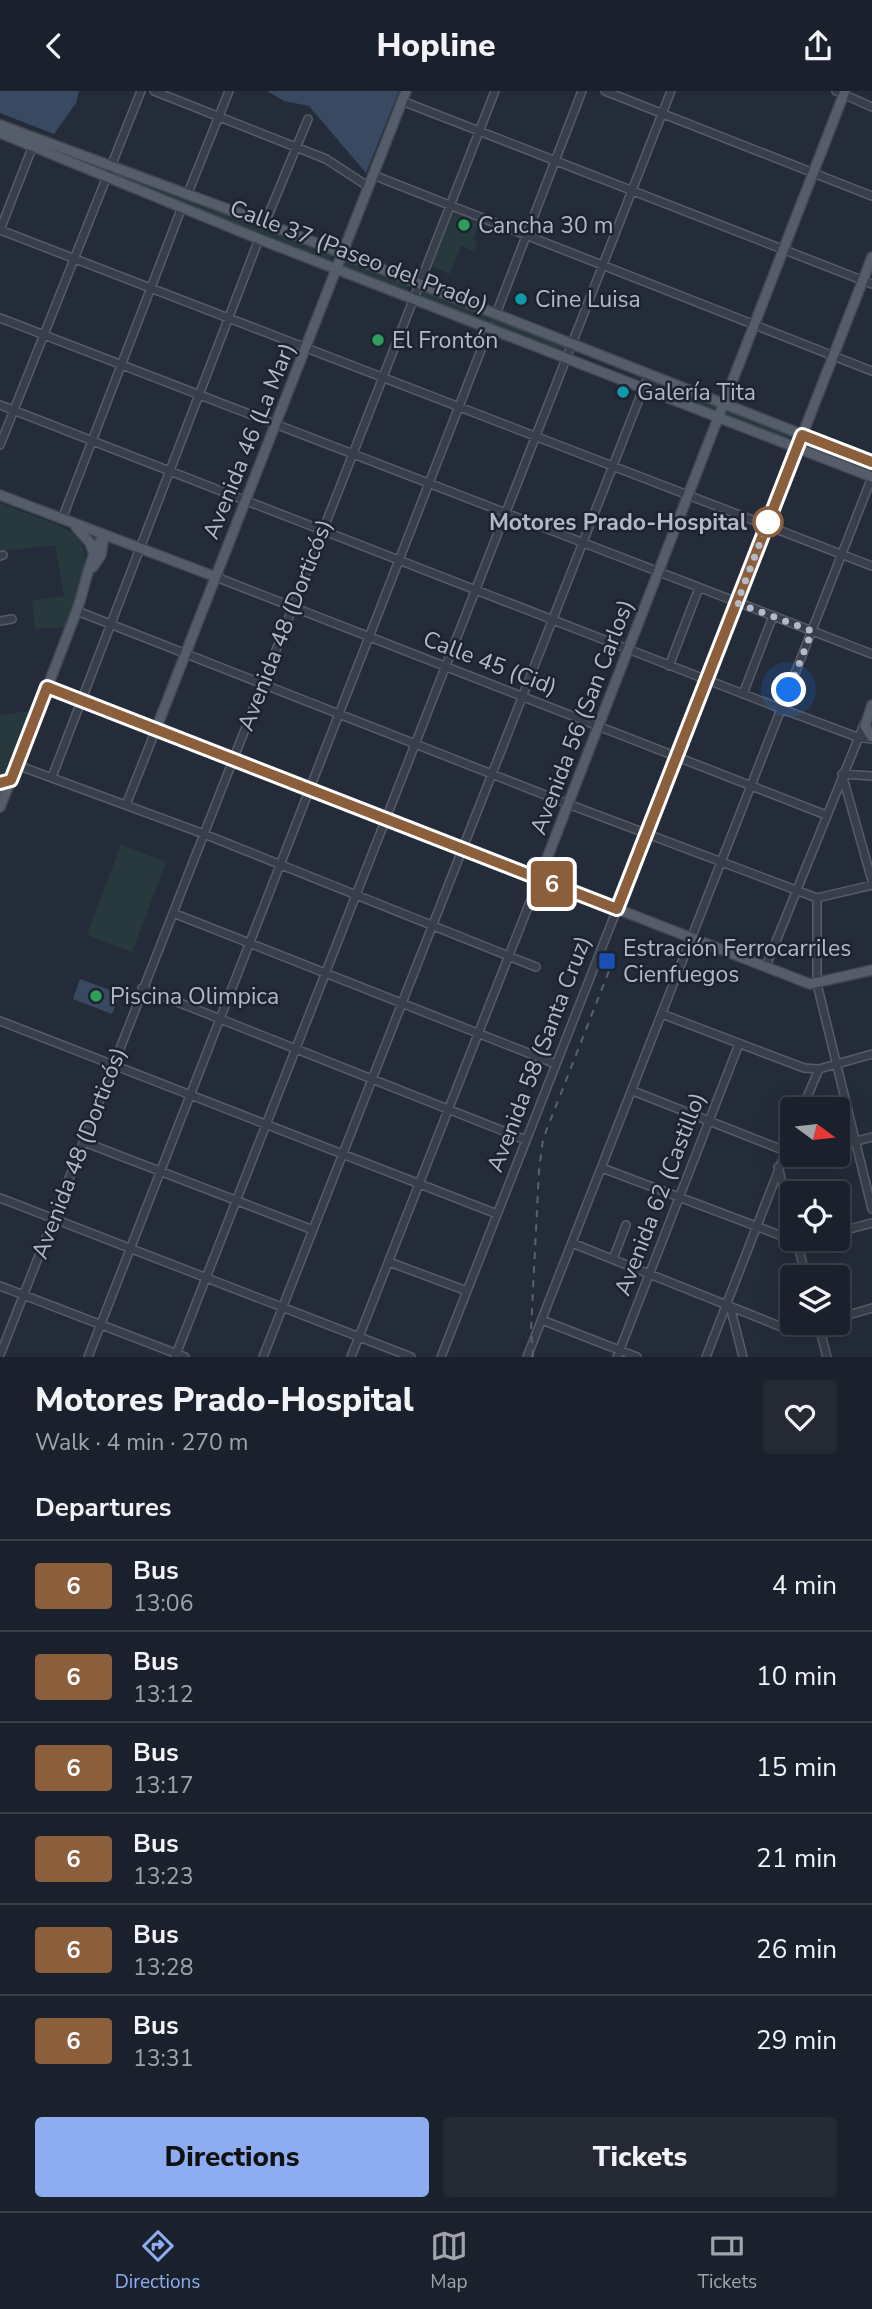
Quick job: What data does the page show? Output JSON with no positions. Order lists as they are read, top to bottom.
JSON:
{
  "streets": {
    "main road": [
      "Calle 37 (Paseo del Prado)",
      "Avenida 46 (La Mar)",
      "Calle 45 (Cid)",
      "Avenida 56 (San Carlos)",
      "Avenida 58 (Santa Cruz)"
    ],
    "street": ["Avenida 48 (Dorticós)", "Avenida 62 (Castillo)"]
  },
  "crossings": [
    ["Calle 37 (Paseo del Prado)", "Avenida 46 (La Mar)"],
    ["Calle 37 (Paseo del Prado)", "Avenida 48 (Dorticós)"],
    ["Calle 37 (Paseo del Prado)", "Avenida 56 (San Carlos)"],
    ["Calle 37 (Paseo del Prado)", "Avenida 58 (Santa Cruz)"],
    ["Avenida 46 (La Mar)", "Calle 45 (Cid)"],
    ["Avenida 48 (Dorticós)", "Calle 45 (Cid)"],
    ["Calle 45 (Cid)", "Avenida 56 (San Carlos)"],
    ["Calle 45 (Cid)", "Avenida 58 (Santa Cruz)"]
  ],
  "places": {
    "other": [
      "Cancha 30 m",
      "Cine Luisa",
      "El Frontón",
      "Galería Tita",
      "Motores Prado-Hospital",
      "Piscina Olimpica"
    ],
    "transit": ["Estración Ferrocarriles Cienfuegos"]
  },
  "lines": ["bus line 6"],
  "north": "right",
  "page": {
    "header": "Hopline",
    "on_map": "6",
    "heading": [
      ["Motores Prado-Hospital", "Walk · 4 min · 270 m"],
      "Departures"
    ],
    "list": [
      {
        "mark": "6",
        "name": "Bus",
        "note": "13:06",
        "value": "4 min"
      },
      {
        "mark": "6",
        "name": "Bus",
        "note": "13:12",
        "value": "10 min"
      },
      {
        "mark": "6",
        "name": "Bus",
        "note": "13:17",
        "value": "15 min"
      },
      {
        "mark": "6",
        "name": "Bus",
        "note": "13:23",
        "value": "21 min"
      },
      {
        "mark": "6",
        "name": "Bus",
        "note": "13:28",
        "value": "26 min"
      },
      {
        "mark": "6",
        "name": "Bus",
        "note": "13:31",
        "value": "29 min"
      }
    ],
    "buttons": ["Directions", "Tickets"],
    "tabs": ["Directions", "Map", "Tickets"]
  }
}
